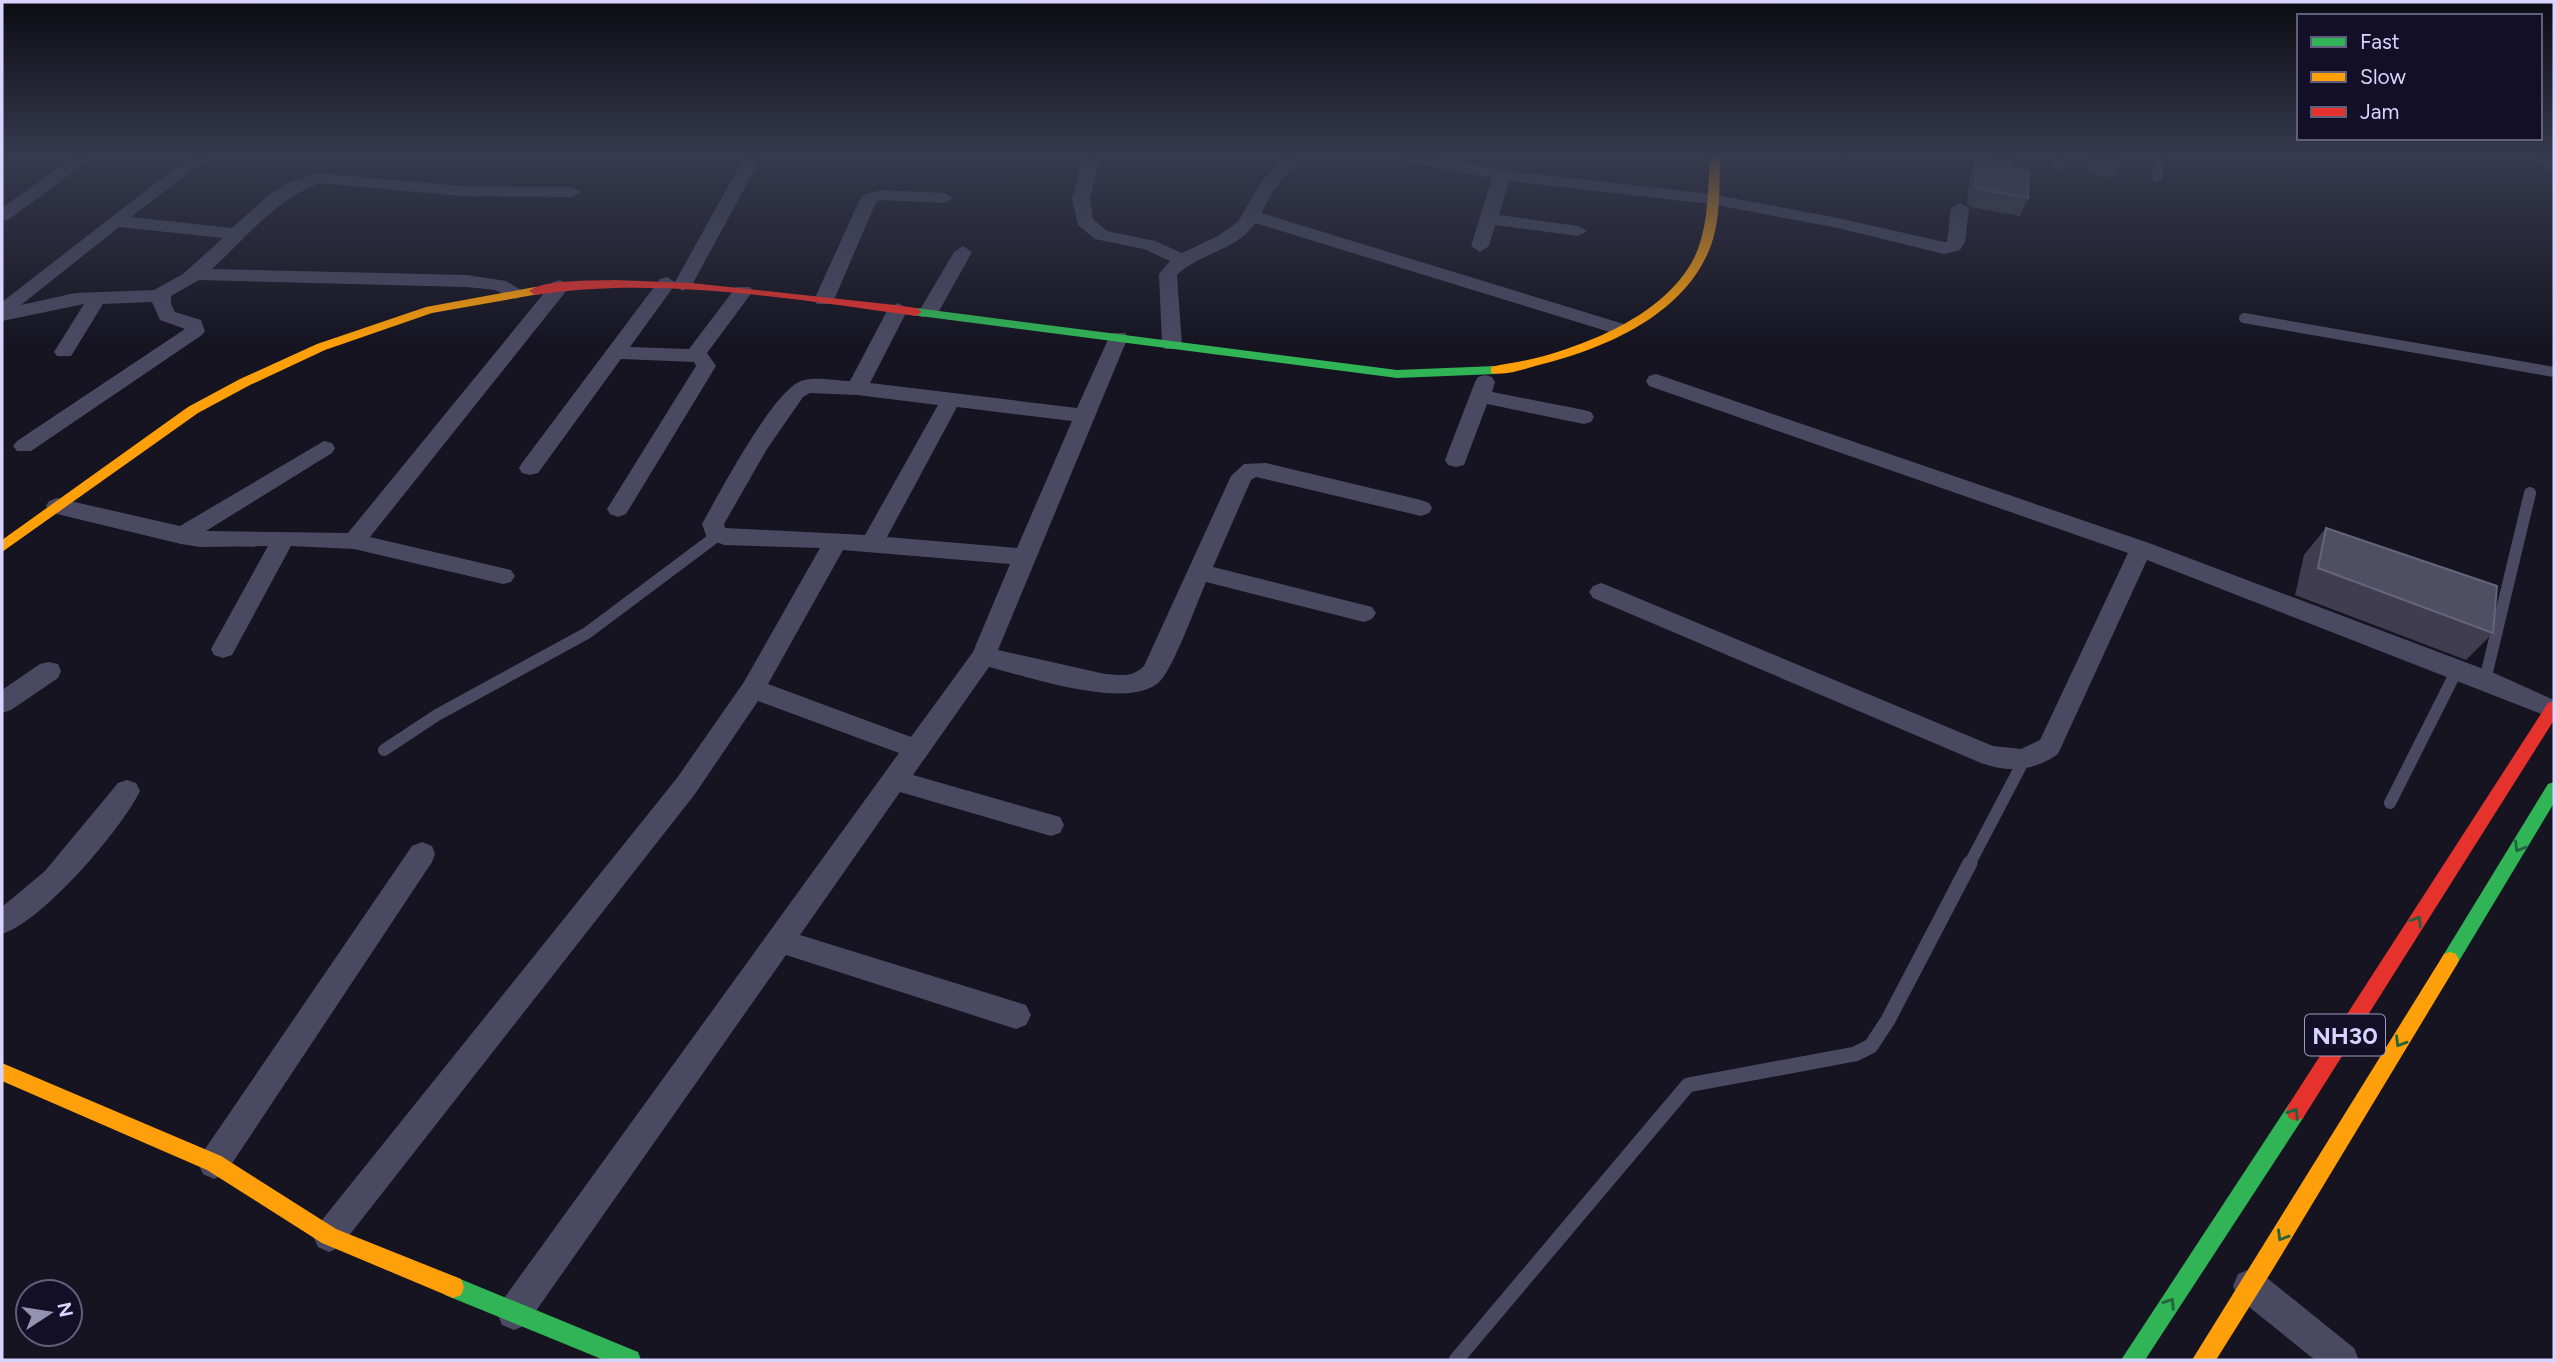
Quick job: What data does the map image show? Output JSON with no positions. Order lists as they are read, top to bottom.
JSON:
{
  "streets": {
    "main road": ["NH30"]
  },
  "legend": ["Fast", "Slow", "Jam"],
  "north": "right"
}
